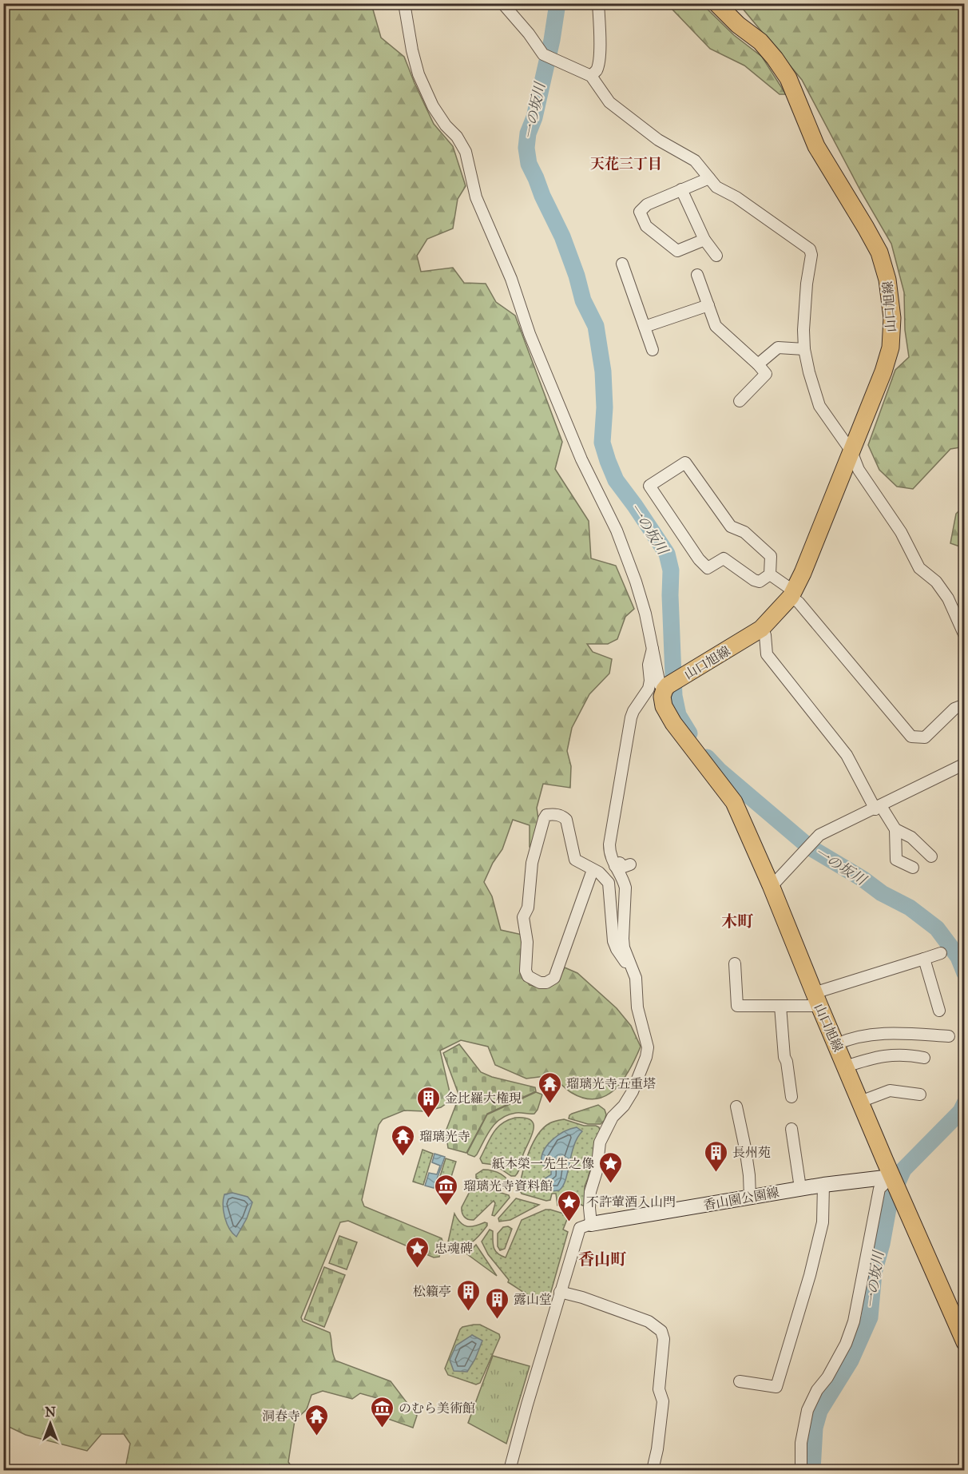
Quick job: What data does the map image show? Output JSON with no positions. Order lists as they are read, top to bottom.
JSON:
{
  "streets": {
    "main road": ["山口旭線", "香山園公園線"]
  },
  "crossings": [
    ["山口旭線", "香山園公園線"]
  ],
  "districts": ["天花三丁目", "木町", "香山町"],
  "water": ["一の坂川"],
  "places": {
    "temple": ["瑠璃光寺五重塔", "瑠璃光寺", "洞春寺"],
    "building": [
      "金比羅大権現",
      "長州苑",
      "松籟亭",
      "露山堂"
    ],
    "place": ["紙本榮一先生之像", "不許葷酒入山門", "忠魂碑"],
    "museum": ["瑠璃光寺資料館", "のむら美術館"]
  },
  "north": "top"
}
